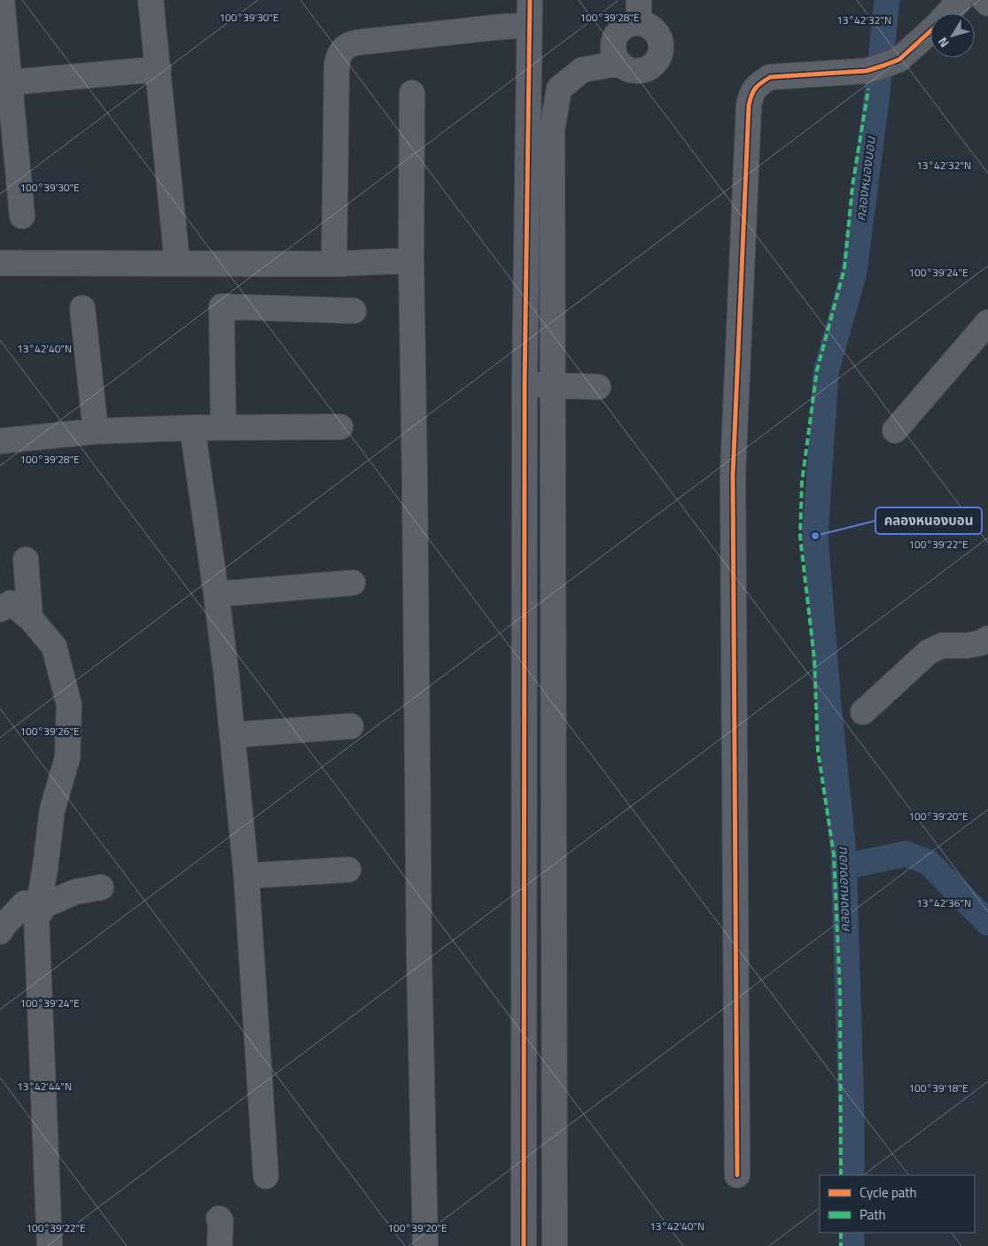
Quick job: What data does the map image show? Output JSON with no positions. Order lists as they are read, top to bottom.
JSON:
{
  "water": ["คลองหนองบอน"],
  "places": ["คลองหนองบอน"],
  "legend": ["Cycle path", "Path"],
  "north": "bottom left",
  "coordinates": [
    "100°39'30\"E",
    "100°39'28\"E",
    "13°42'32\"N",
    "100°39'24\"E",
    "13°42'40\"N",
    "100°39'22\"E",
    "100°39'26\"E",
    "100°39'20\"E",
    "13°42'36\"N",
    "13°42'44\"N",
    "100°39'18\"E"
  ]
}
